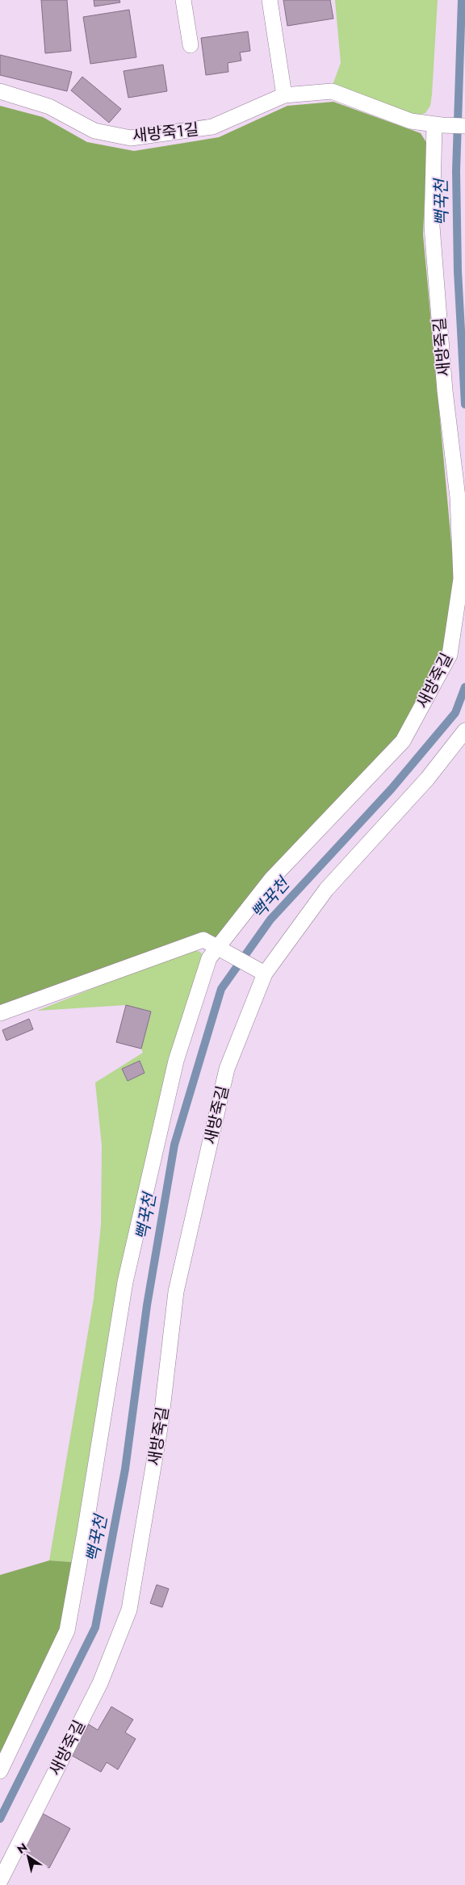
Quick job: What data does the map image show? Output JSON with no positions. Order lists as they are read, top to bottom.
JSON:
{
  "streets": {
    "lane": ["새방죽1길", "새방죽길"]
  },
  "crossings": [
    ["새방죽1길", "새방죽길"]
  ],
  "water": ["뻑꾹천"],
  "north": "top left"
}
